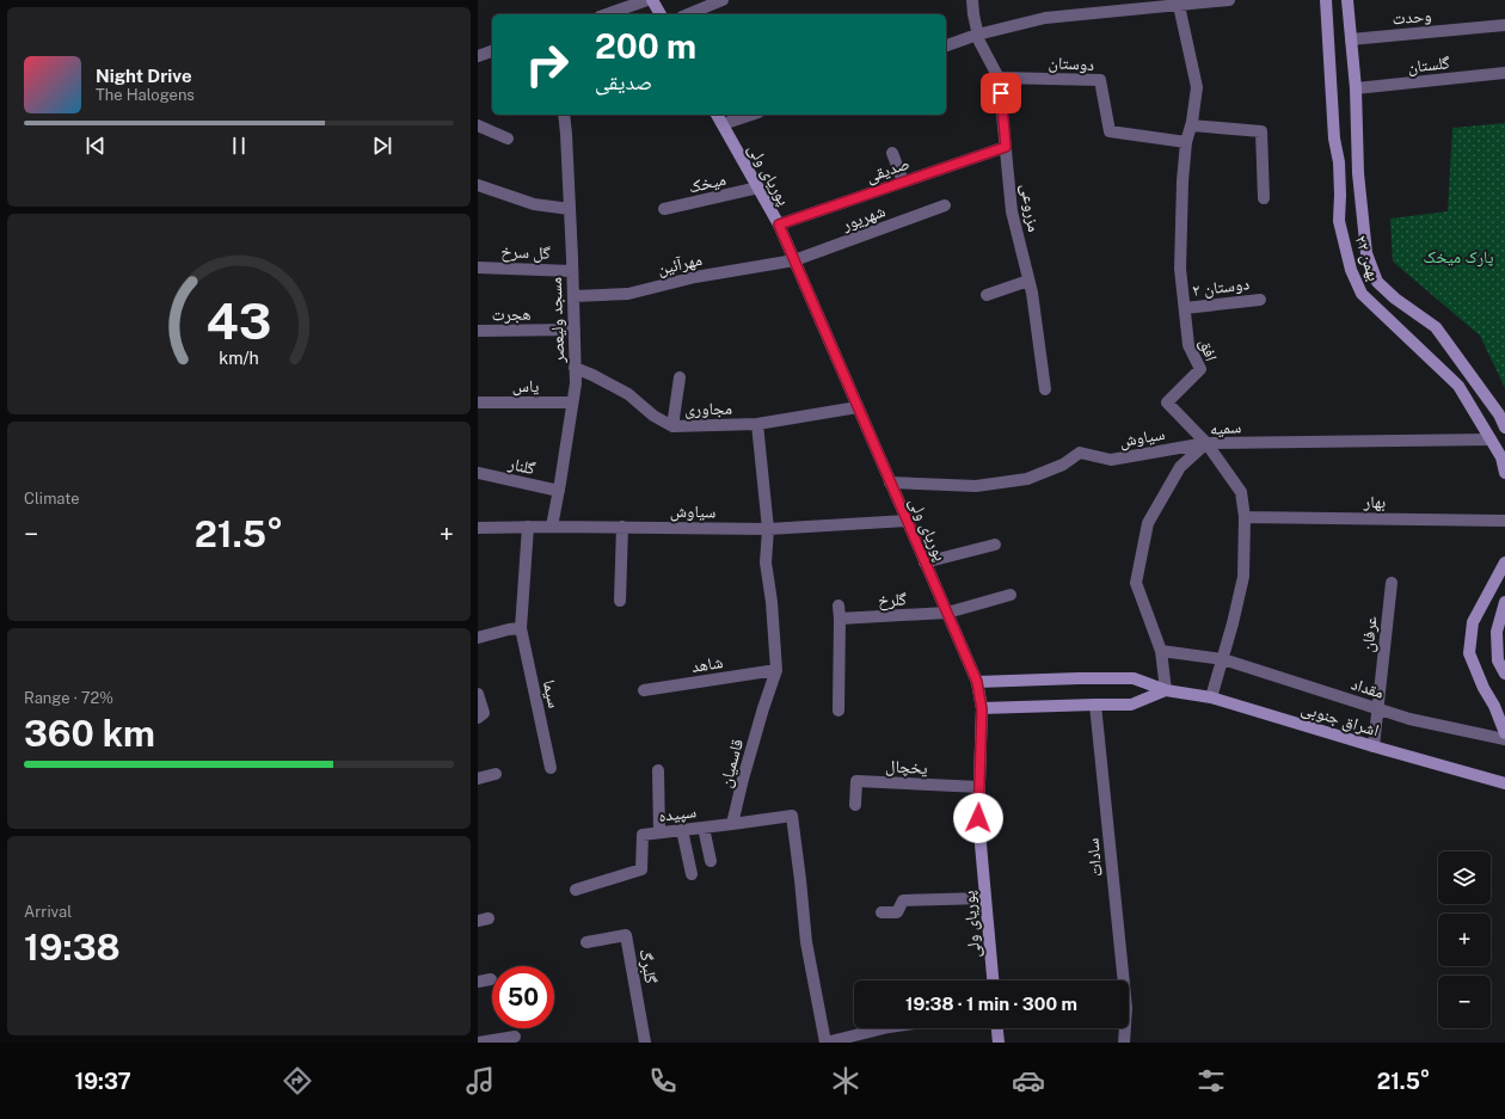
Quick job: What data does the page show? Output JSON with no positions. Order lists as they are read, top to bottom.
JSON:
{
  "streets": {
    "main road": ["پوریای ولی", "۲۲ بهمن", "اشراق جنوبی"],
    "street": [
      "وحدت",
      "دوستان",
      "گلستان",
      "صدیقی",
      "میخک",
      "مزروعی",
      "شهریور",
      "گل سرخ",
      "مهرآئین",
      "دوستان ۲",
      "هجرت",
      "مسجد ولیعصر",
      "افق",
      "یاس",
      "مجاوری",
      "سمیه",
      "سیاوش",
      "گلنار",
      "بهار",
      "گلرخ",
      "عرفان",
      "شاهد",
      "مقداد",
      "سیما",
      "قاسمیان",
      "یخچال",
      "سپیده",
      "سادات",
      "گلبرگ"
    ]
  },
  "crossings": [
    ["وحدت", "۲۲ بهمن"],
    ["دوستان", "مزروعی"],
    ["دوستان", "افق"],
    ["گلستان", "۲۲ بهمن"],
    ["صدیقی", "پوریای ولی"],
    ["صدیقی", "مزروعی"],
    ["پوریای ولی", "میخک"],
    ["پوریای ولی", "شهریور"],
    ["پوریای ولی", "مهرآئین"],
    ["پوریای ولی", "مجاوری"],
    ["پوریای ولی", "سیاوش"],
    ["پوریای ولی", "گلرخ"],
    ["پوریای ولی", "اشراق جنوبی"],
    ["پوریای ولی", "یخچال"],
    ["شهریور", "مهرآئین"],
    ["گل سرخ", "مسجد ولیعصر"],
    ["۲۲ بهمن", "سمیه"],
    ["مهرآئین", "مسجد ولیعصر"],
    ["دوستان ۲", "افق"],
    ["هجرت", "مسجد ولیعصر"],
    ["مسجد ولیعصر", "یاس"],
    ["مسجد ولیعصر", "مجاوری"],
    ["مسجد ولیعصر", "سیاوش"],
    ["مسجد ولیعصر", "گلنار"],
    ["افق", "سمیه"],
    ["افق", "سیاوش"],
    ["افق", "بهار"],
    ["افق", "مقداد"],
    ["افق", "اشراق جنوبی"],
    ["مجاوری", "قاسمیان"],
    ["سمیه", "سیاوش"],
    ["سمیه", "مقداد"],
    ["سمیه", "اشراق جنوبی"],
    ["سیاوش", "سیما"],
    ["سیاوش", "قاسمیان"],
    ["عرفان", "مقداد"],
    ["عرفان", "اشراق جنوبی"],
    ["شاهد", "قاسمیان"],
    ["قاسمیان", "سپیده"]
  ],
  "parks": ["پارک میخک"],
  "page": {
    "turn": ["200 m", "صدیقی"],
    "song": ["Night Drive", "The Halogens"],
    "tile": [
      "Climate",
      ["Range · 72%", "360 km"],
      ["Arrival", "19:38"]
    ],
    "heat": ["−", "21.5°", "+"],
    "map_buttons": ["+", "−"],
    "limit": "50",
    "trip": "19:38 · 1 min · 300 m",
    "tabs": ["19:37", "21.5°"],
    "gauge": ["43", "km/h"]
  }
}
